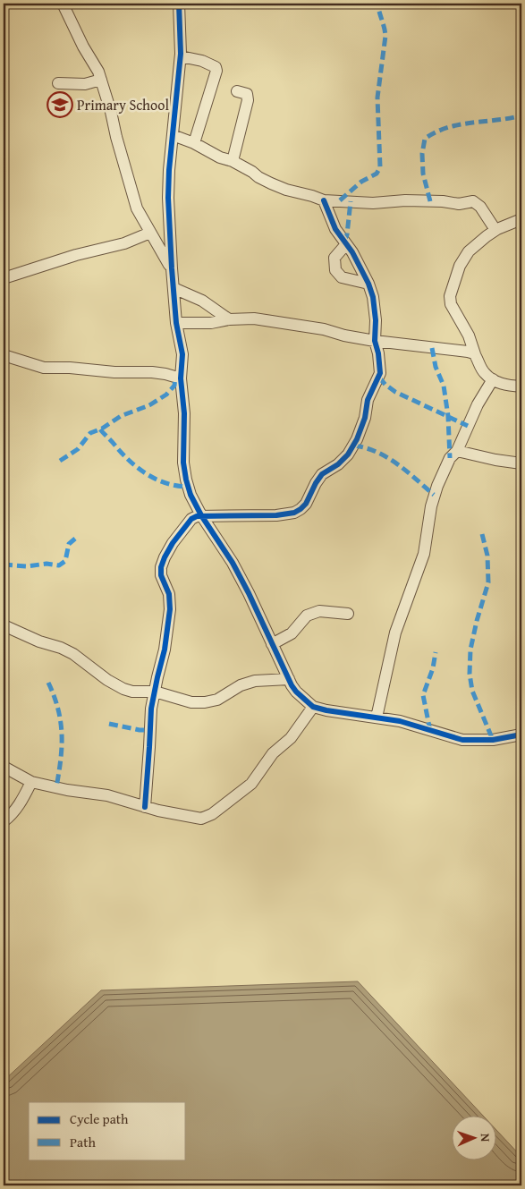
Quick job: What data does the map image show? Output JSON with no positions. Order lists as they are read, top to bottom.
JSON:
{
  "places": {
    "school or university": ["Primary School"]
  },
  "legend": ["Cycle path", "Path"],
  "north": "right"
}
